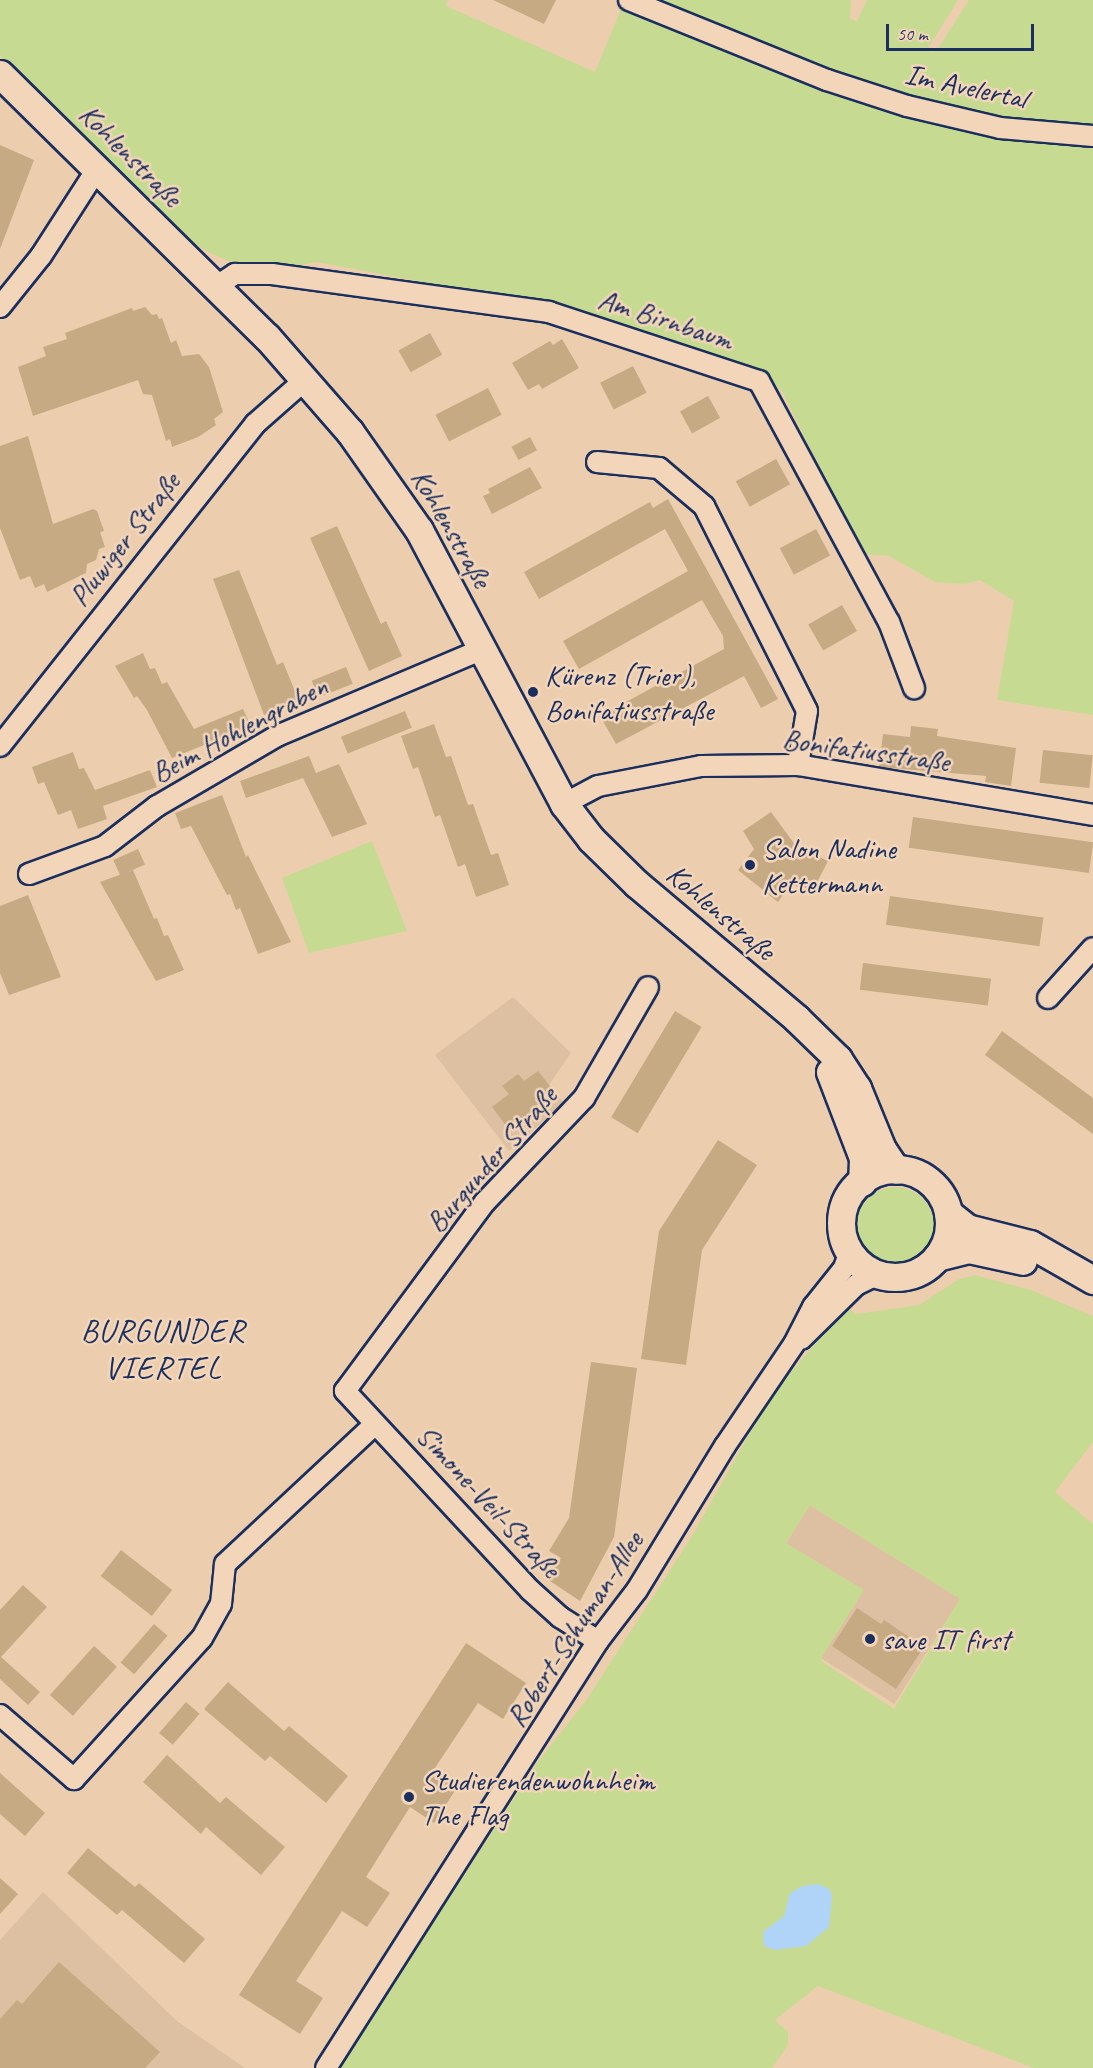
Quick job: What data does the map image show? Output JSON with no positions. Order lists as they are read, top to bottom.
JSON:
{
  "streets": {
    "main road": ["Kohlenstraße"],
    "street": [
      "Im Avelertal",
      "Am Birnbaum",
      "Pluwiger Straße",
      "Beim Hohlengraben",
      "Bonifatiusstraße",
      "Burgunder Straße",
      "Simone-Veil-Straße",
      "Robert-Schuman-Allee"
    ]
  },
  "crossings": [
    ["Kohlenstraße", "Am Birnbaum"],
    ["Kohlenstraße", "Pluwiger Straße"],
    ["Kohlenstraße", "Beim Hohlengraben"],
    ["Kohlenstraße", "Bonifatiusstraße"],
    ["Kohlenstraße", "Robert-Schuman-Allee"],
    ["Burgunder Straße", "Simone-Veil-Straße"],
    ["Simone-Veil-Straße", "Robert-Schuman-Allee"]
  ],
  "districts": ["BURGUNDER VIERTEL"],
  "places": [
    "Kürenz (Trier), Bonifatiusstraße",
    "Salon Nadine Kettermann",
    "save IT first",
    "Studierendenwohnheim The Flag"
  ],
  "scale_bar": "50 m"
}
